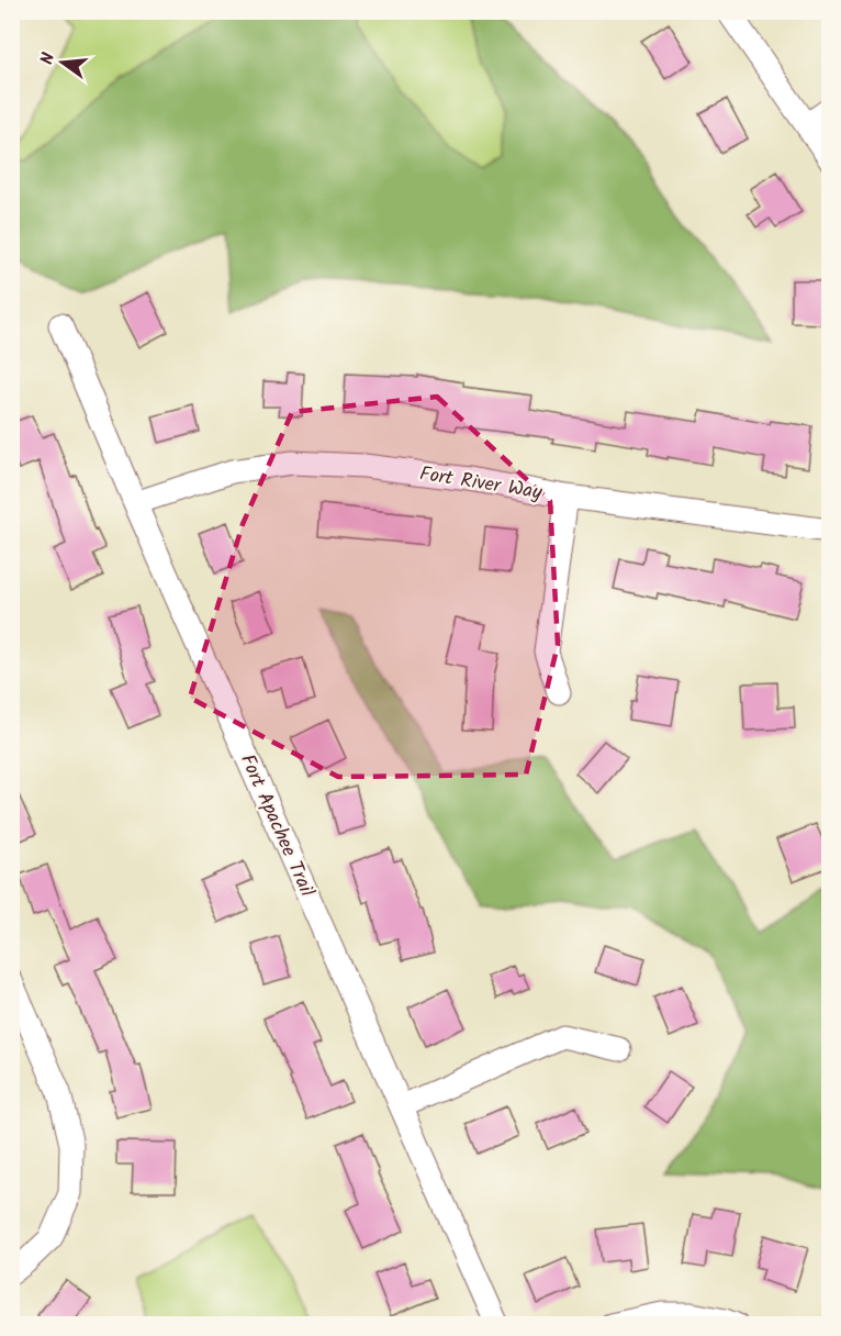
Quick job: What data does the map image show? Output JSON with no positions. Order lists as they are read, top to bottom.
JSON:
{
  "streets": {
    "street": ["Fort River Way", "Fort Apachee Trail"]
  },
  "crossings": [
    ["Fort River Way", "Fort Apachee Trail"]
  ],
  "north": "left"
}
